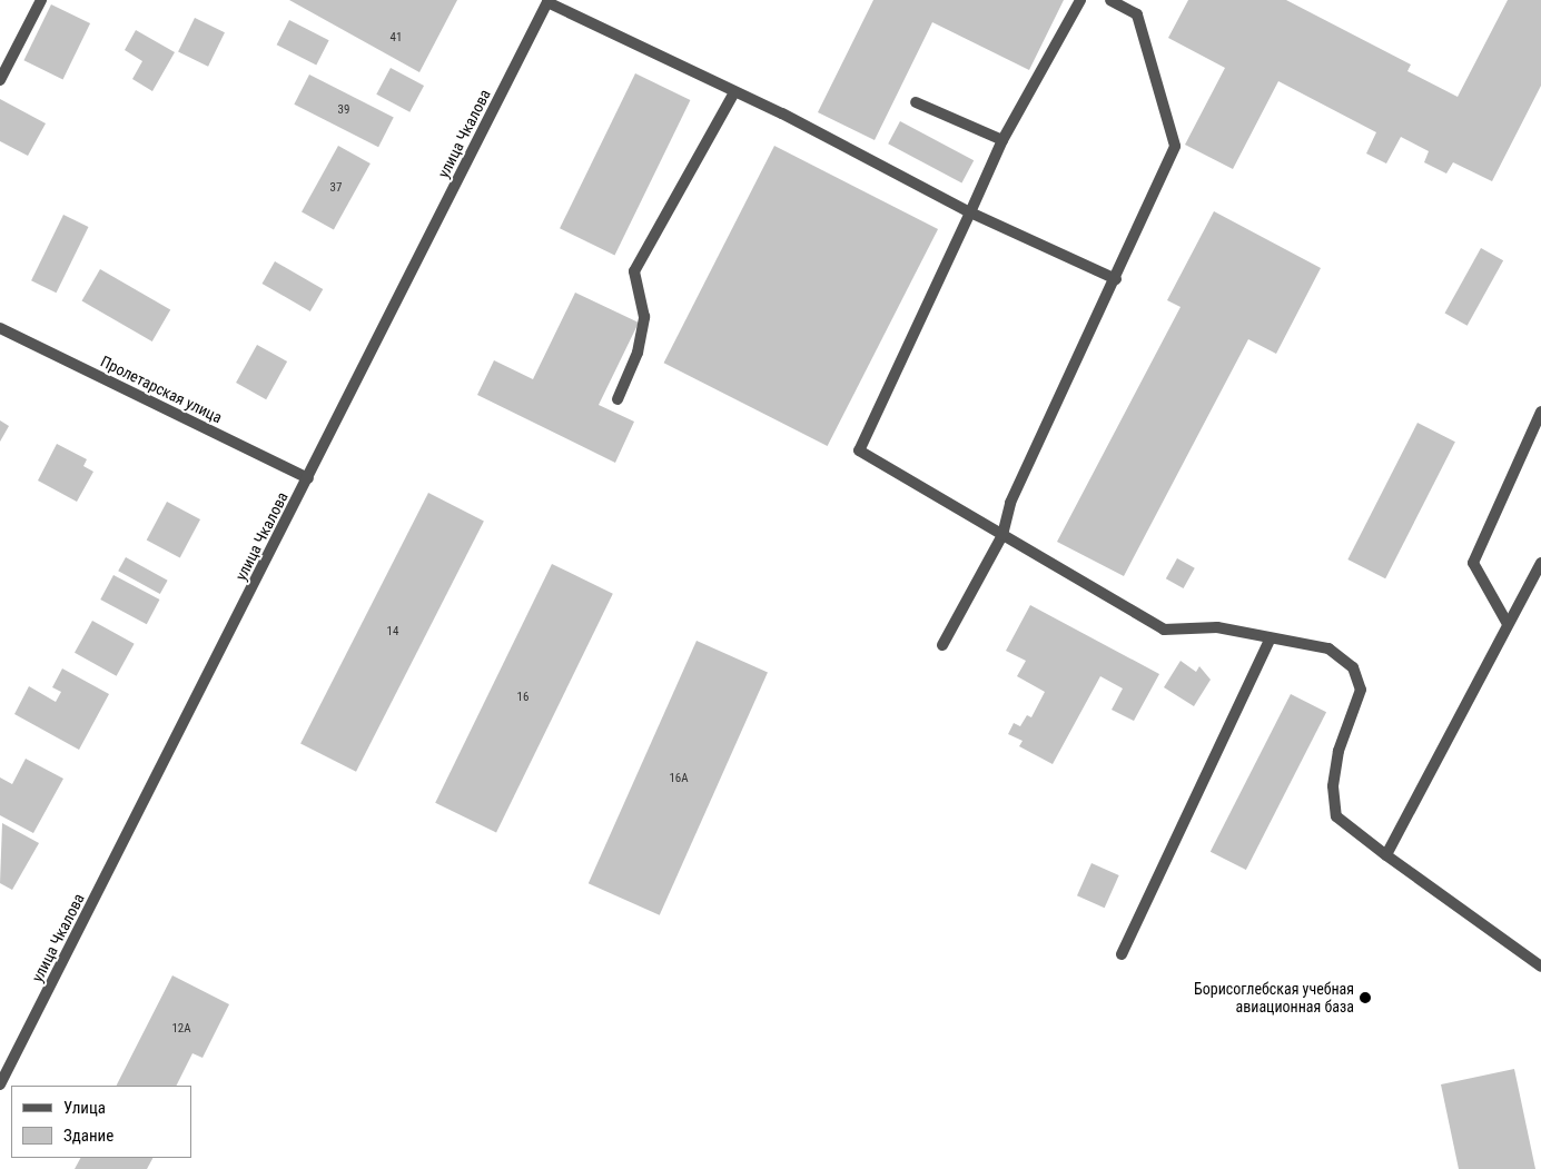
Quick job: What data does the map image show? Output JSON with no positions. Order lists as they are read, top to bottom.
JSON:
{
  "streets": {
    "street": ["улица Чкалова", "Пролетарская улица"]
  },
  "crossings": [
    ["улица Чкалова", "Пролетарская улица"]
  ],
  "places": ["Борисоглебская учебная авиационная база"],
  "house_numbers": [
    "41",
    "39",
    "37",
    "14",
    "16",
    "16А",
    "12А"
  ],
  "legend": ["Улица", "Здание"]
}
